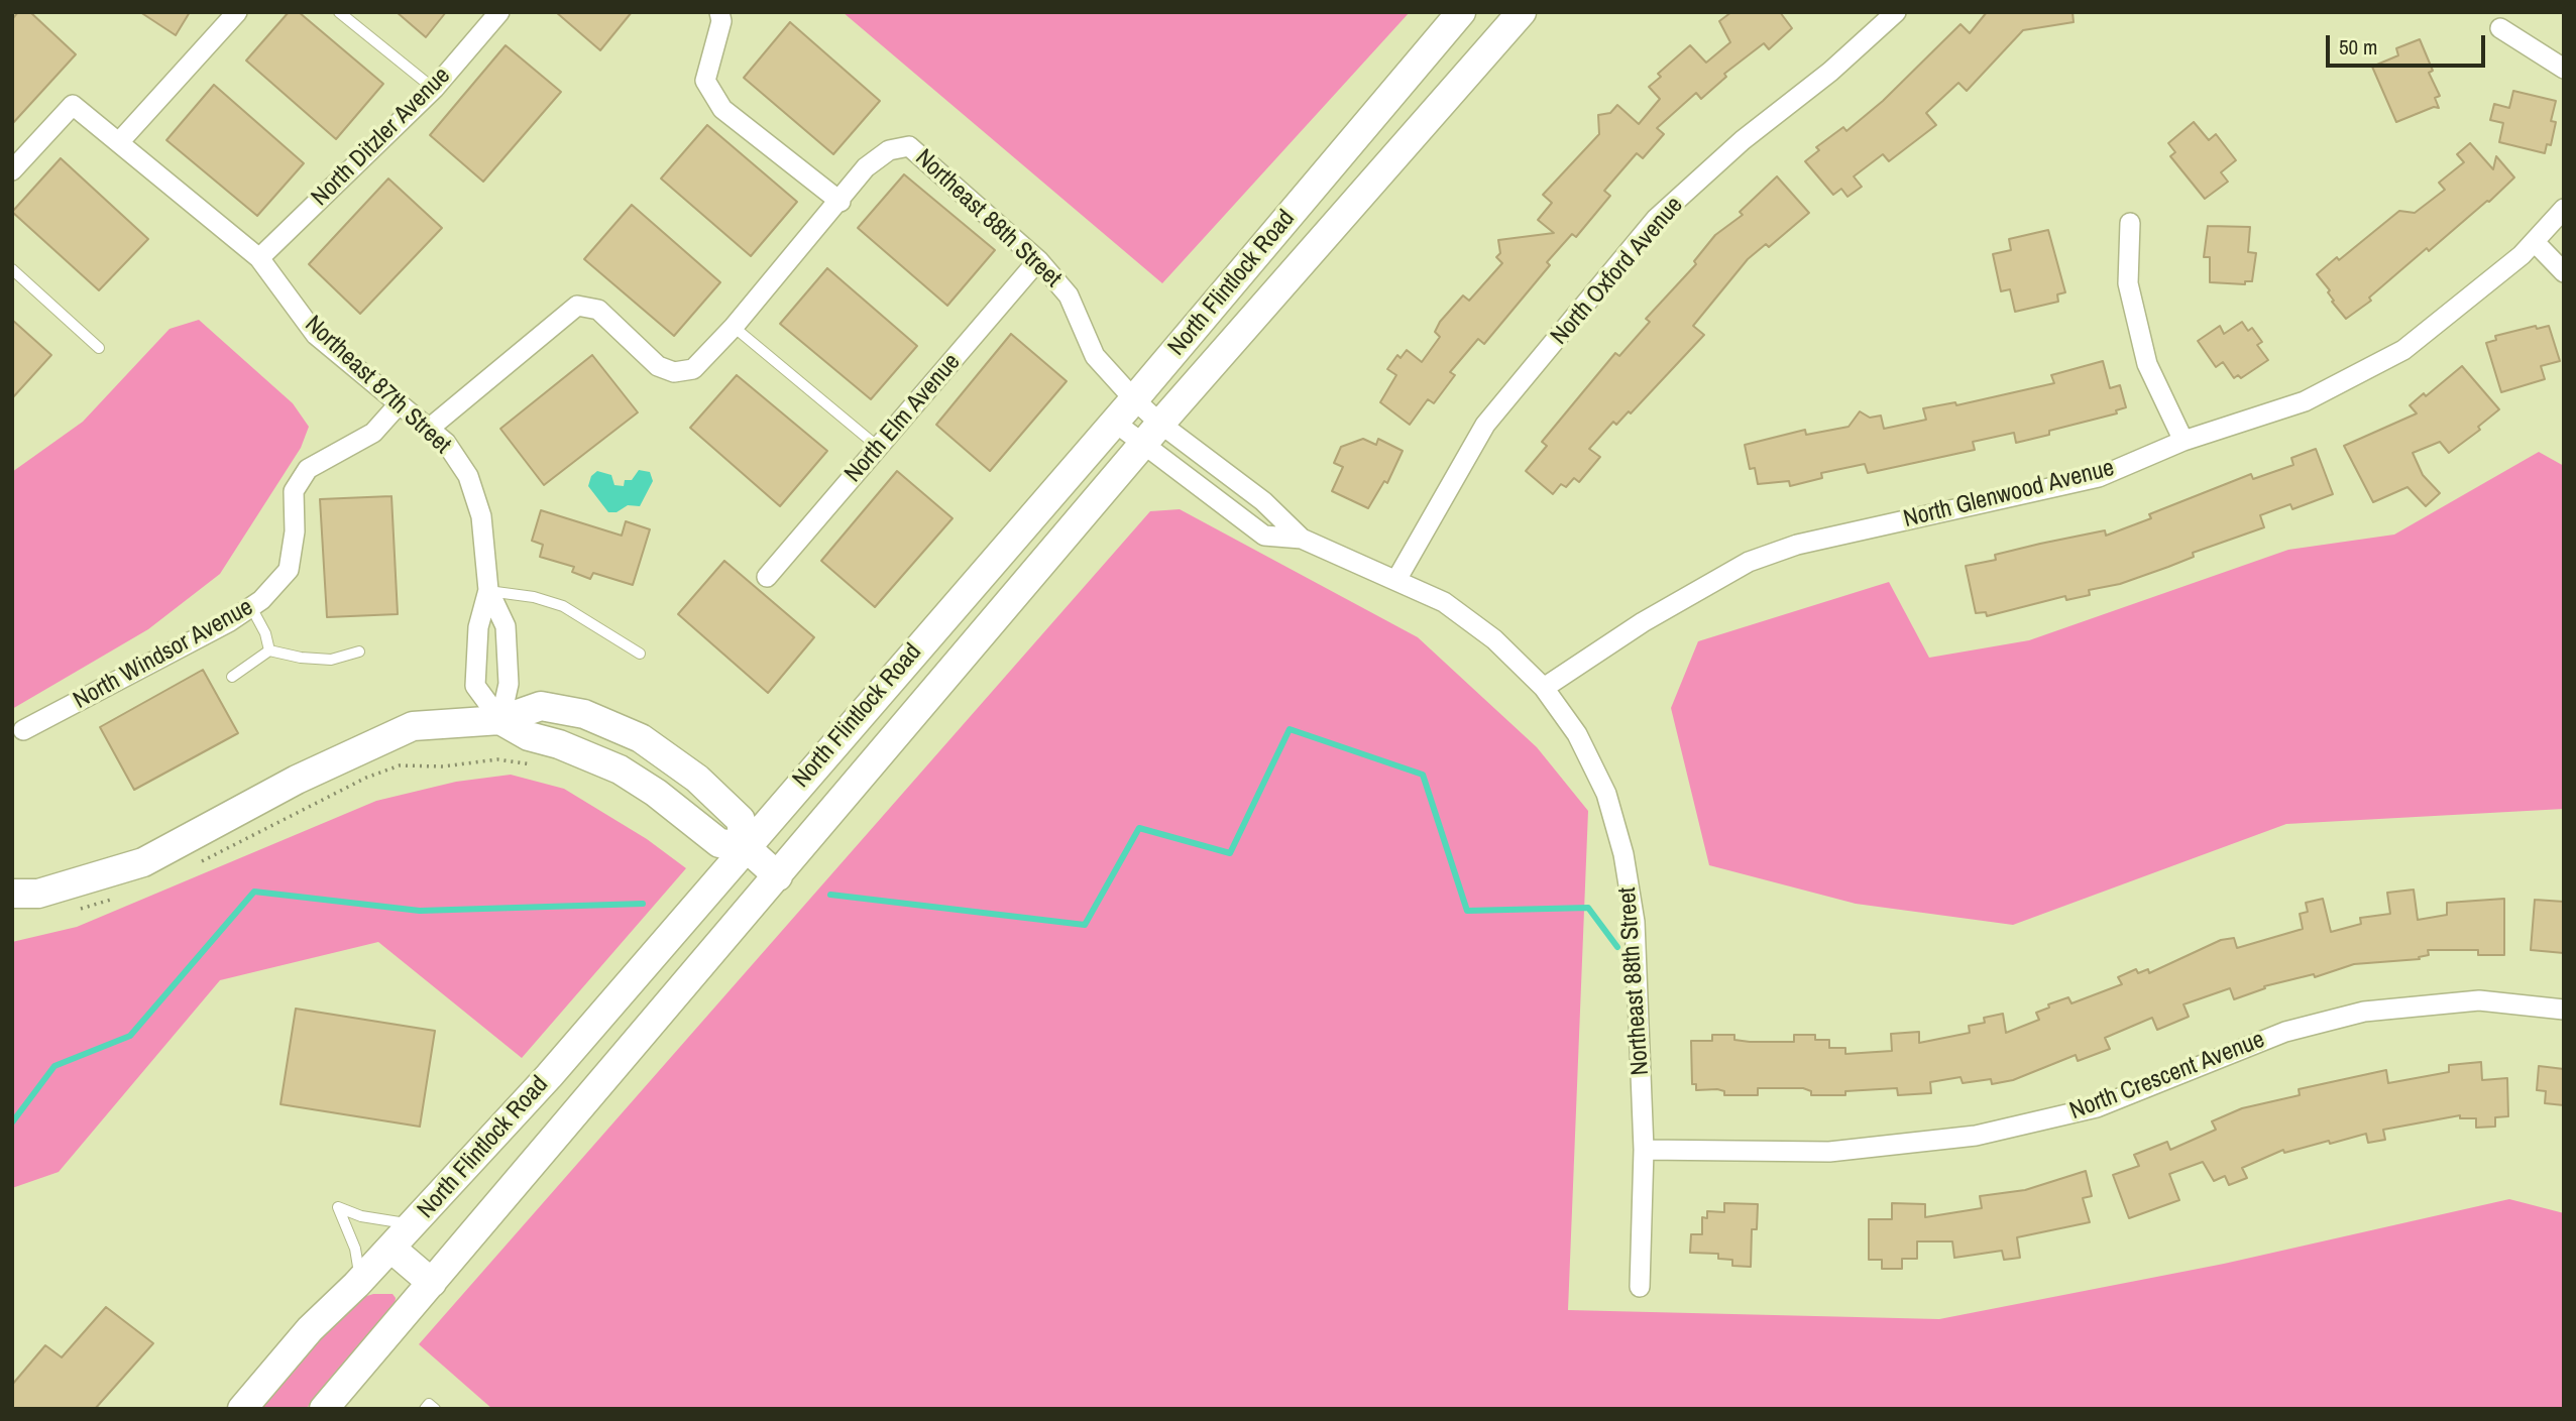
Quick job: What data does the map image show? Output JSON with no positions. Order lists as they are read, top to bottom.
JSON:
{
  "streets": {
    "main road": ["North Flintlock Road"],
    "street": [
      "North Ditzler Avenue",
      "Northeast 88th Street",
      "North Oxford Avenue",
      "Northeast 87th Street",
      "North Elm Avenue",
      "North Glenwood Avenue",
      "North Windsor Avenue",
      "North Crescent Avenue"
    ]
  },
  "crossings": [
    ["North Ditzler Avenue", "Northeast 87th Street"],
    ["Northeast 88th Street", "North Oxford Avenue"],
    ["Northeast 88th Street", "North Flintlock Road"],
    ["Northeast 88th Street", "North Elm Avenue"],
    ["Northeast 88th Street", "North Glenwood Avenue"],
    ["Northeast 88th Street", "North Crescent Avenue"],
    ["Northeast 87th Street", "North Windsor Avenue"]
  ],
  "scale_bar": "50 m"
}
